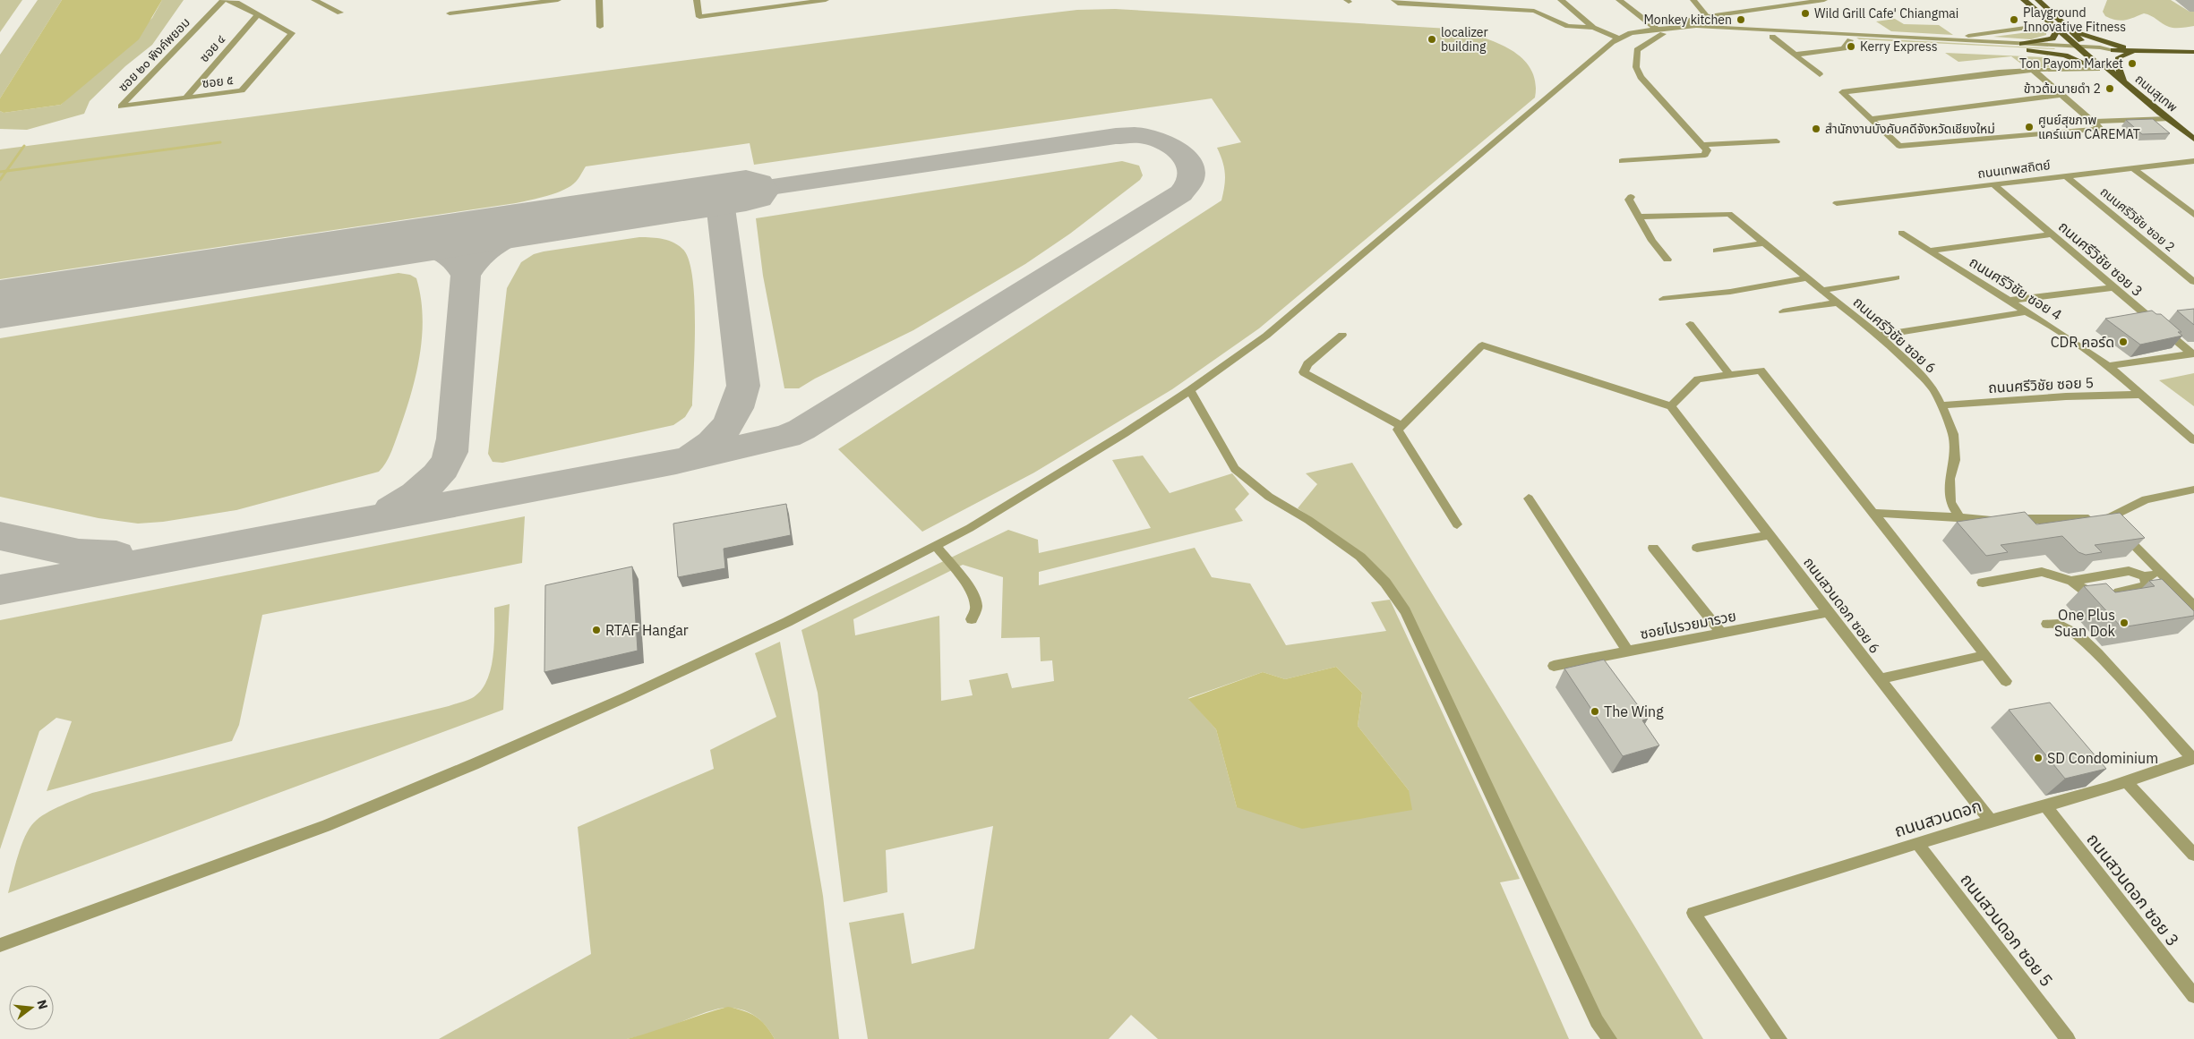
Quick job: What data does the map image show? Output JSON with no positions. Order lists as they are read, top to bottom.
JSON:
{
  "streets": {
    "main road": ["ถนนสุเทพ"],
    "street": [
      "ซอย ๔",
      "ซอย ๒๐ พิงค์พยอม",
      "ซอย ๕",
      "ถนนเทพสถิตย์",
      "ถนนศรีวิชัย ซอย 2",
      "ถนนศรีวิชัย ซอย 3",
      "ถนนศรีวิชัย ซอย 4",
      "ถนนศรีวิชัย ซอย 6",
      "ถนนศรีวิชัย ซอย 5",
      "ถนนสวนดอก ซอย 6",
      "ซอยไปรวยมารวย",
      "ถนนสวนดอก",
      "ถนนสวนดอก ซอย 3",
      "ถนนสวนดอก ซอย 5"
    ]
  },
  "crossings": [
    ["ซอย ๔", "ซอย ๕"],
    ["ซอย ๒๐ พิงค์พยอม", "ซอย ๕"],
    ["ถนนเทพสถิตย์", "ถนนศรีวิชัย ซอย 2"],
    ["ถนนเทพสถิตย์", "ถนนศรีวิชัย ซอย 3"],
    ["ถนนศรีวิชัย ซอย 4", "ถนนศรีวิชัย ซอย 5"],
    ["ถนนศรีวิชัย ซอย 6", "ถนนศรีวิชัย ซอย 5"],
    ["ถนนสวนดอก ซอย 6", "ซอยไปรวยมารวย"],
    ["ถนนสวนดอก ซอย 6", "ถนนสวนดอก"],
    ["ถนนสวนดอก", "ถนนสวนดอก ซอย 3"],
    ["ถนนสวนดอก", "ถนนสวนดอก ซอย 5"]
  ],
  "places": [
    "Wild Grill Cafe' Chiangmai",
    "Monkey kitchen",
    "Playground Innovative Fitness",
    "localizer building",
    "Kerry Express",
    "Ton Payom Market",
    "ข้าวต้มนายดำ 2",
    "ศูนย์สุขภาพ แคร์แมท CAREMAT",
    "สำนักงานบังคับคดีจังหวัดเชียงใหม่",
    "CDR คอร์ด",
    "One Plus Suan Dok",
    "RTAF Hangar",
    "The Wing",
    "SD Condominium"
  ],
  "north": "right"
}
